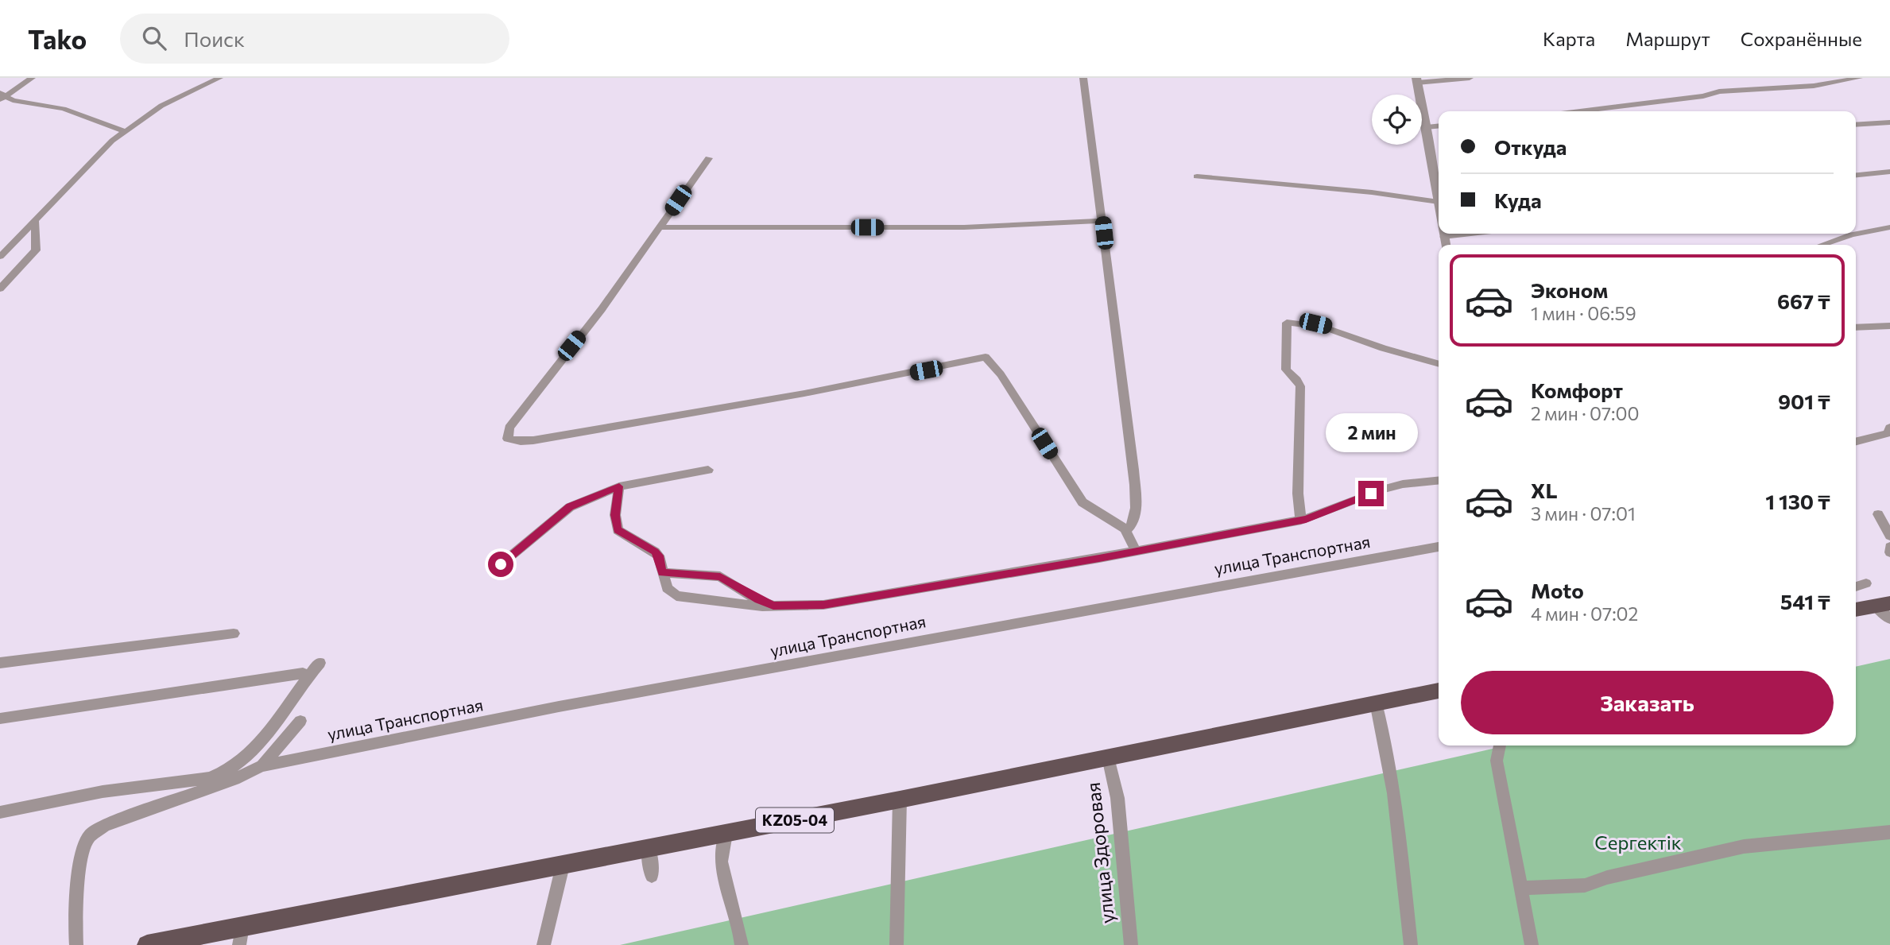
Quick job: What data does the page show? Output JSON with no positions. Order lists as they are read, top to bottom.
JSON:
{
  "streets": {
    "main road": ["KZ05-04"],
    "street": ["улица Транспортная", "улица Здоровая"]
  },
  "crossings": [
    ["KZ05-04", "улица Здоровая"]
  ],
  "parks": ["Сергектік"],
  "page": {
    "header": "Tako",
    "search": "Поиск",
    "nav": ["Карта", "Маршрут", "Сохранённые"],
    "banner": ["Откуда", "Куда"],
    "list": [
      {
        "name": "Эконом",
        "note": "1 мин · 06:59",
        "value": "667 ₸"
      },
      {
        "name": "Комфорт",
        "note": "2 мин · 07:00",
        "value": "901 ₸"
      },
      {
        "name": "XL",
        "note": "3 мин · 07:01",
        "value": "1 130 ₸"
      },
      {
        "name": "Moto",
        "note": "4 мин · 07:02",
        "value": "541 ₸"
      }
    ],
    "bubble": "2 мин",
    "buttons": "Заказать"
  }
}
